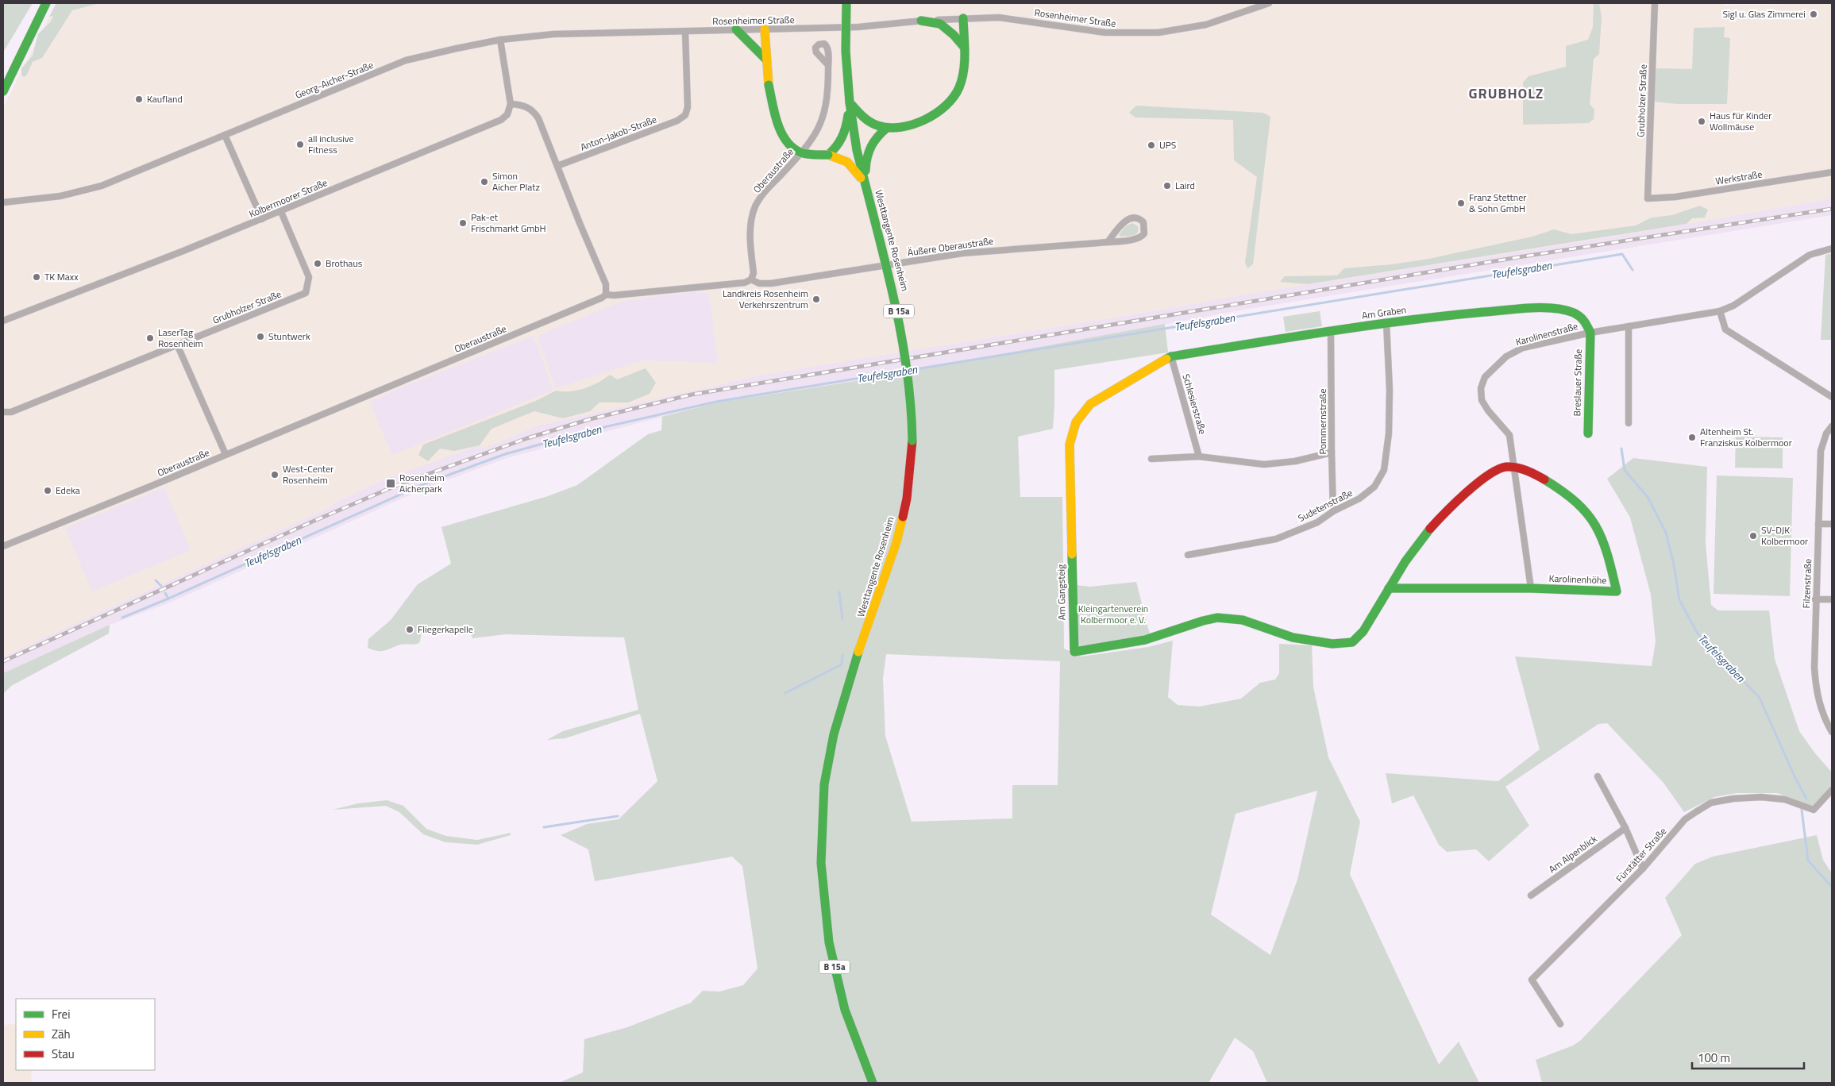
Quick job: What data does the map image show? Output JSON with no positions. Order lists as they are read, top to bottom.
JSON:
{
  "streets": {
    "main road": [
      "Westtangente Rosenheim",
      "B 15a",
      "Am Graben",
      "Breslauer Straße",
      "Karolinenhöhe",
      "Am Gangsteig"
    ],
    "street": [
      "Rosenheimer Straße",
      "Georg-Aicher-Straße",
      "Grubholzer Straße",
      "Anton-Jakob-Straße",
      "Oberaustraße",
      "Werkstraße",
      "Kolbermoorer Straße",
      "Äußere Oberaustraße",
      "Karolinenstraße",
      "Schlesierstraße",
      "Pommernstraße",
      "Sudetenstraße",
      "Filzenstraße",
      "Am Alpenblick",
      "Fürstätter Straße"
    ]
  },
  "crossings": [
    ["Rosenheimer Straße", "Georg-Aicher-Straße"],
    ["Rosenheimer Straße", "Anton-Jakob-Straße"],
    ["Georg-Aicher-Straße", "Anton-Jakob-Straße"],
    ["Grubholzer Straße", "Werkstraße"],
    ["Grubholzer Straße", "Kolbermoorer Straße"],
    ["Oberaustraße", "Äußere Oberaustraße"],
    ["Am Graben", "Karolinenstraße"],
    ["Am Graben", "Breslauer Straße"],
    ["Am Graben", "Schlesierstraße"],
    ["Am Graben", "Pommernstraße"],
    ["Am Graben", "Sudetenstraße"],
    ["Am Graben", "Am Gangsteig"],
    ["Karolinenstraße", "Breslauer Straße"],
    ["Karolinenstraße", "Karolinenhöhe"],
    ["Schlesierstraße", "Am Gangsteig"],
    ["Pommernstraße", "Sudetenstraße"],
    ["Karolinenhöhe", "Am Gangsteig"]
  ],
  "districts": ["GRUBHOLZ"],
  "water": ["Teufelsgraben"],
  "parks": ["Kleingartenverein Kolbermoor e. V."],
  "places": {
    "other": [
      "Sigl u. Glas Zimmerei",
      "Kaufland",
      "Haus für Kinder Wollmäuse",
      "all inclusive Fitness",
      "UPS",
      "Simon Aicher Platz",
      "Laird",
      "Franz Stettner & Sohn GmbH",
      "Pak-et Frischmarkt GmbH",
      "Brothaus",
      "TK Maxx",
      "Landkreis Rosenheim Verkehrszentrum",
      "Stuntwerk",
      "LaserTag Rosenheim",
      "Altenheim St. Franziskus Kolbermoor",
      "West-Center Rosenheim",
      "Edeka",
      "SV-DJK Kolbermoor",
      "Fliegerkapelle"
    ],
    "transit": ["Rosenheim Aicherpark"]
  },
  "legend": ["Frei", "Zäh", "Stau"],
  "scale_bar": "100 m"
}
